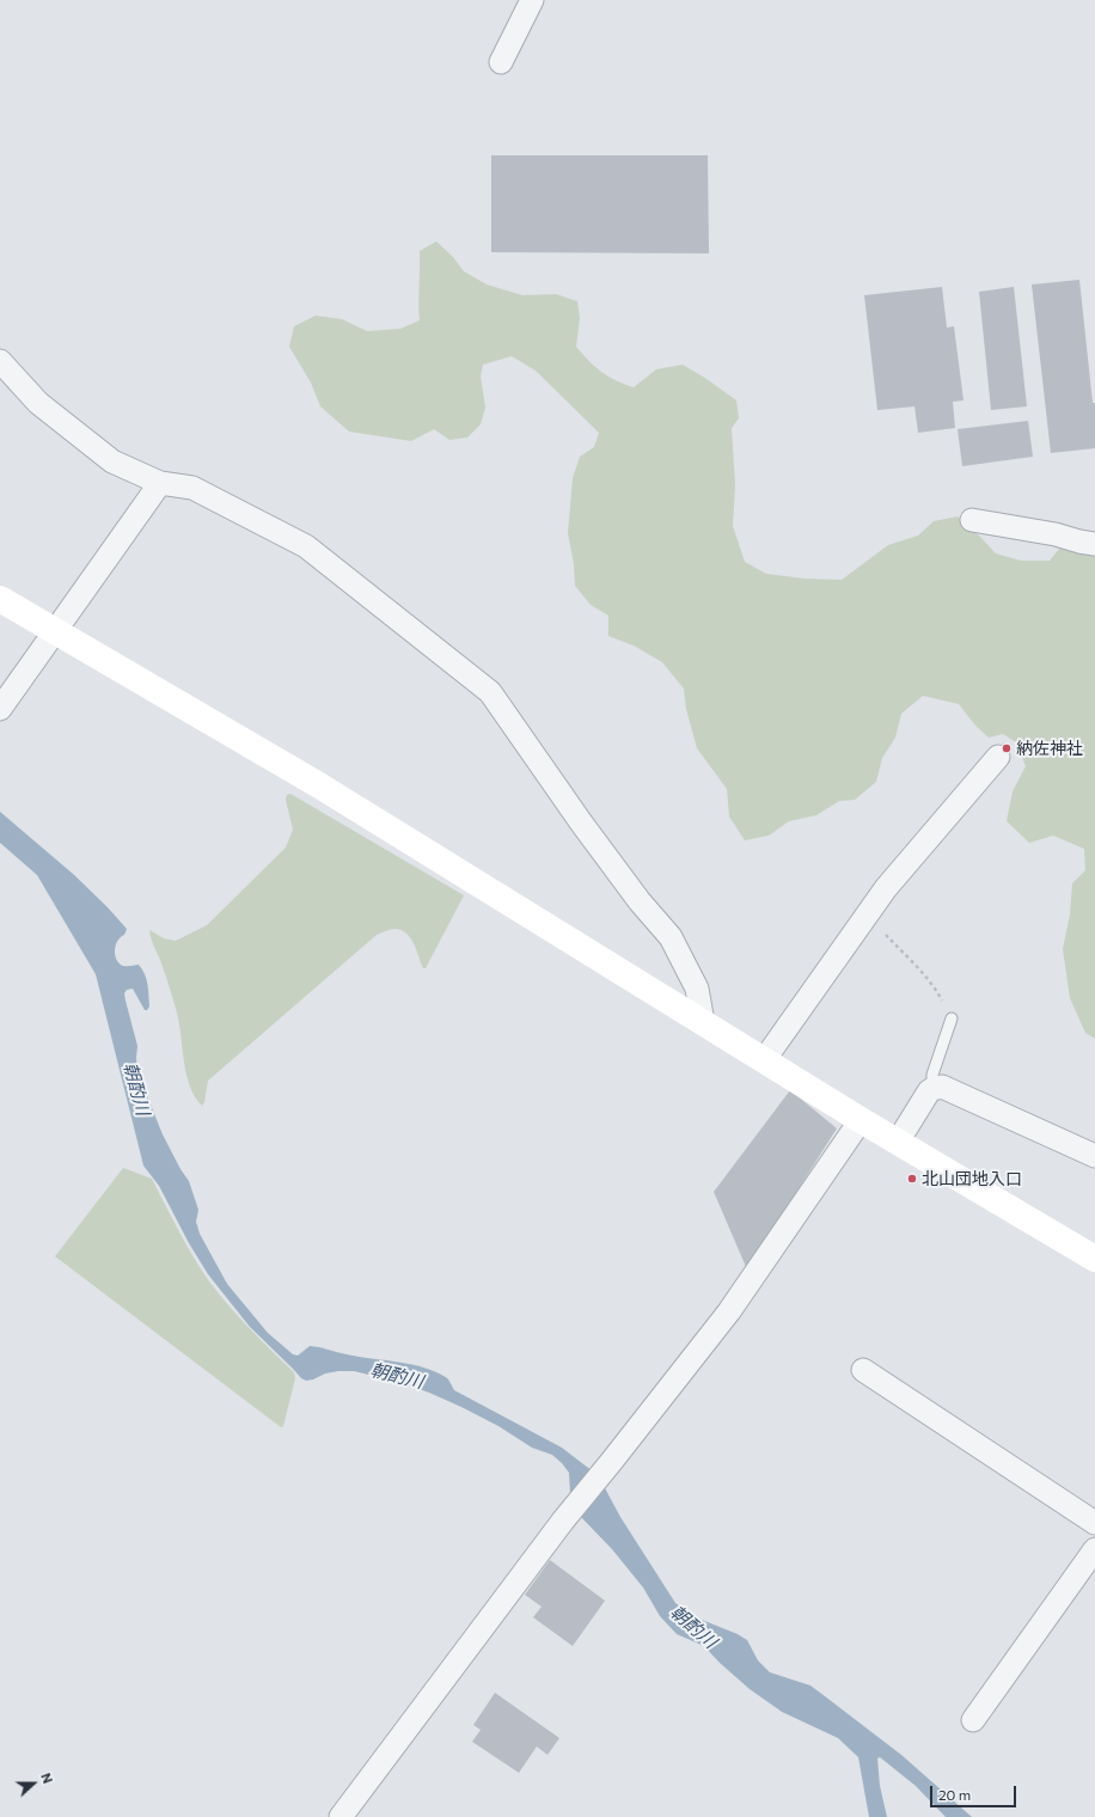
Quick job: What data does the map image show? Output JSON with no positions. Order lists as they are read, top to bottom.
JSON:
{
  "water": ["朝酌川"],
  "places": ["納佐神社", "北山団地入口"],
  "scale_bar": "20 m",
  "north": "right"
}
